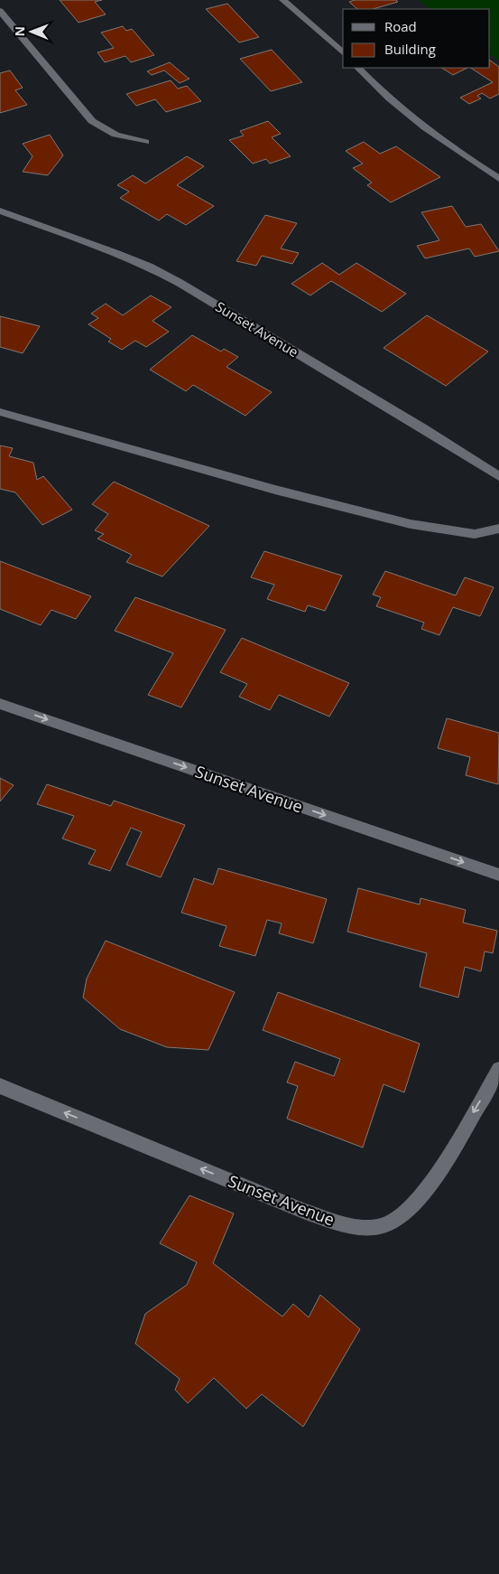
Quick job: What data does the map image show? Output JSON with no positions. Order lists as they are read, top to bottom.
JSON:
{
  "streets": {
    "street": ["Sunset Avenue"]
  },
  "legend": ["Road", "Building"],
  "north": "left"
}
